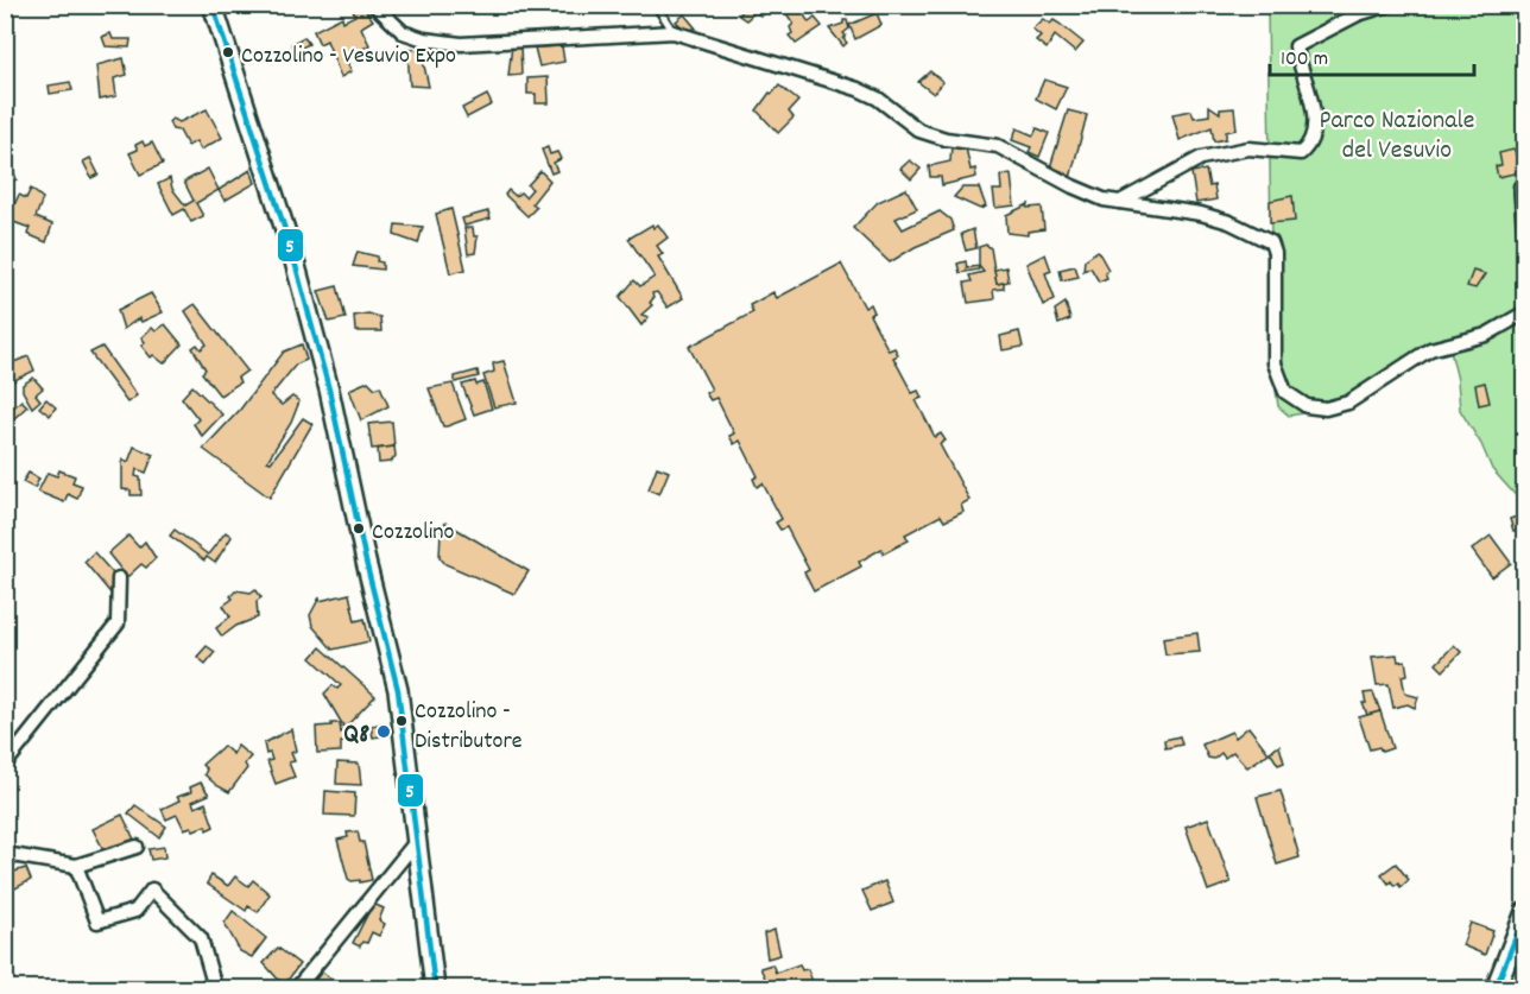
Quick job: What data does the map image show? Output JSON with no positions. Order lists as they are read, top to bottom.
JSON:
{
  "parks": ["Parco Nazionale del Vesuvio"],
  "places": [
    "Cozzolino - Vesuvio Expo",
    "Cozzolino",
    "Cozzolino - Distributore",
    "Q8"
  ],
  "lines": ["transit line 5"],
  "scale_bar": "100 m"
}
